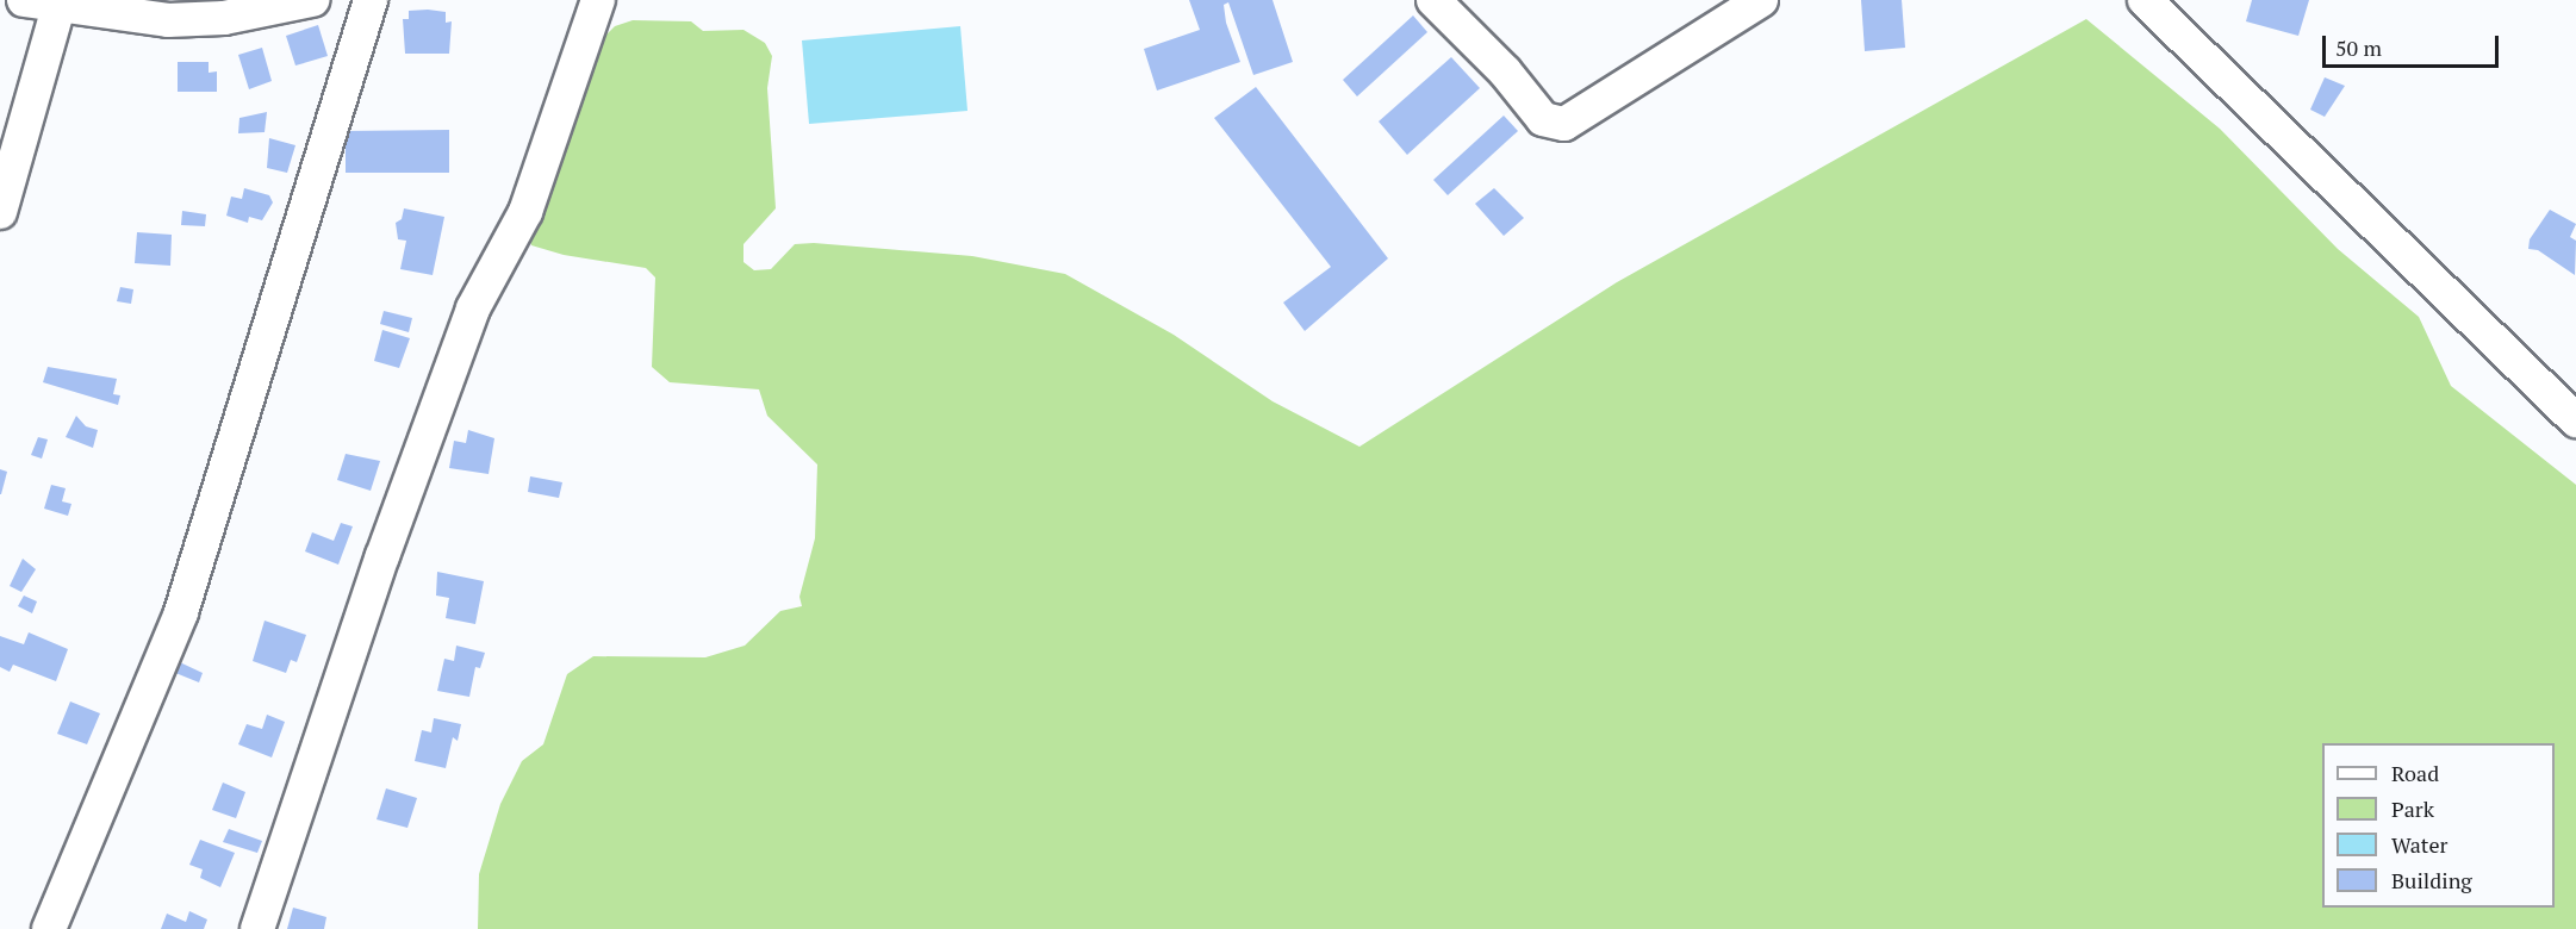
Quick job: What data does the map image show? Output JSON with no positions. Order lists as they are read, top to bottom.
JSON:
{
  "legend": [
    "Road",
    "Park",
    "Water",
    "Building"
  ],
  "scale_bar": "50 m"
}
